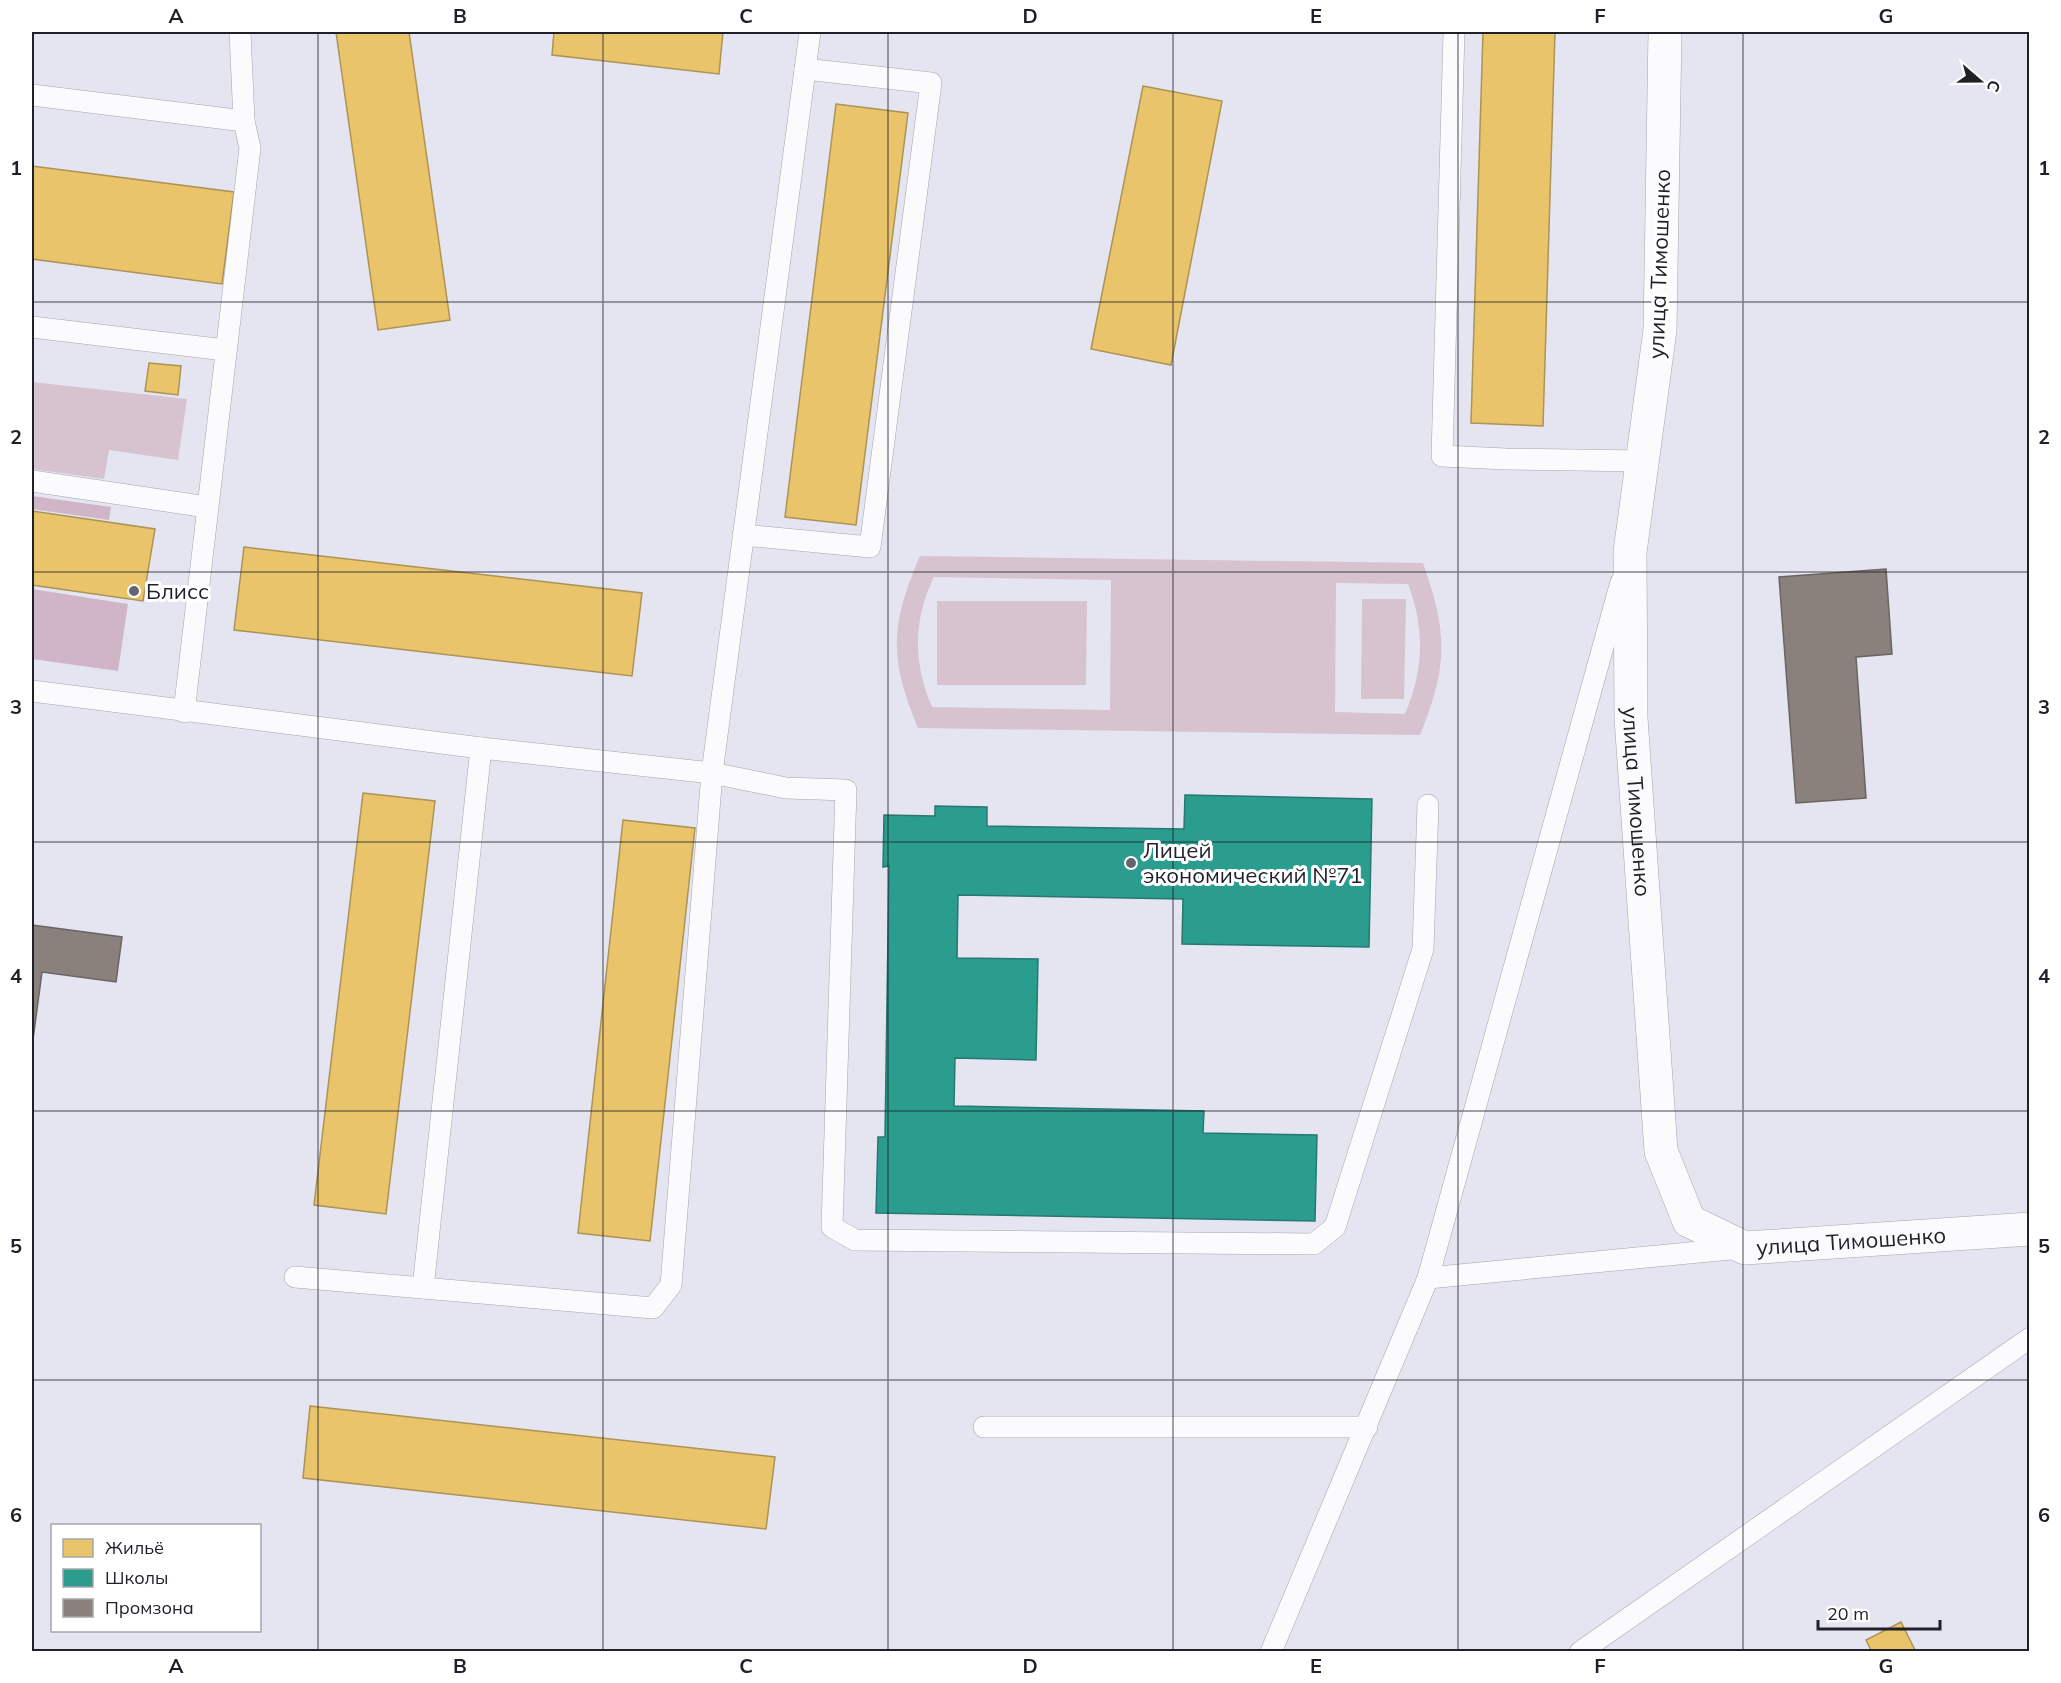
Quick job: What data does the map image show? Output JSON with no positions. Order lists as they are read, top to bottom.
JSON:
{
  "streets": {
    "street": ["улица Тимошенко"]
  },
  "places": ["Блисс", "Лицей экономический №71"],
  "legend": ["Жильё", "Школы", "Промзона"],
  "scale_bar": "20 m",
  "north": "right",
  "grid": {
    "columns": [
      "A",
      "B",
      "C",
      "D",
      "E",
      "F",
      "G"
    ],
    "rows": [
      "1",
      "2",
      "3",
      "4",
      "5",
      "6"
    ]
  }
}
